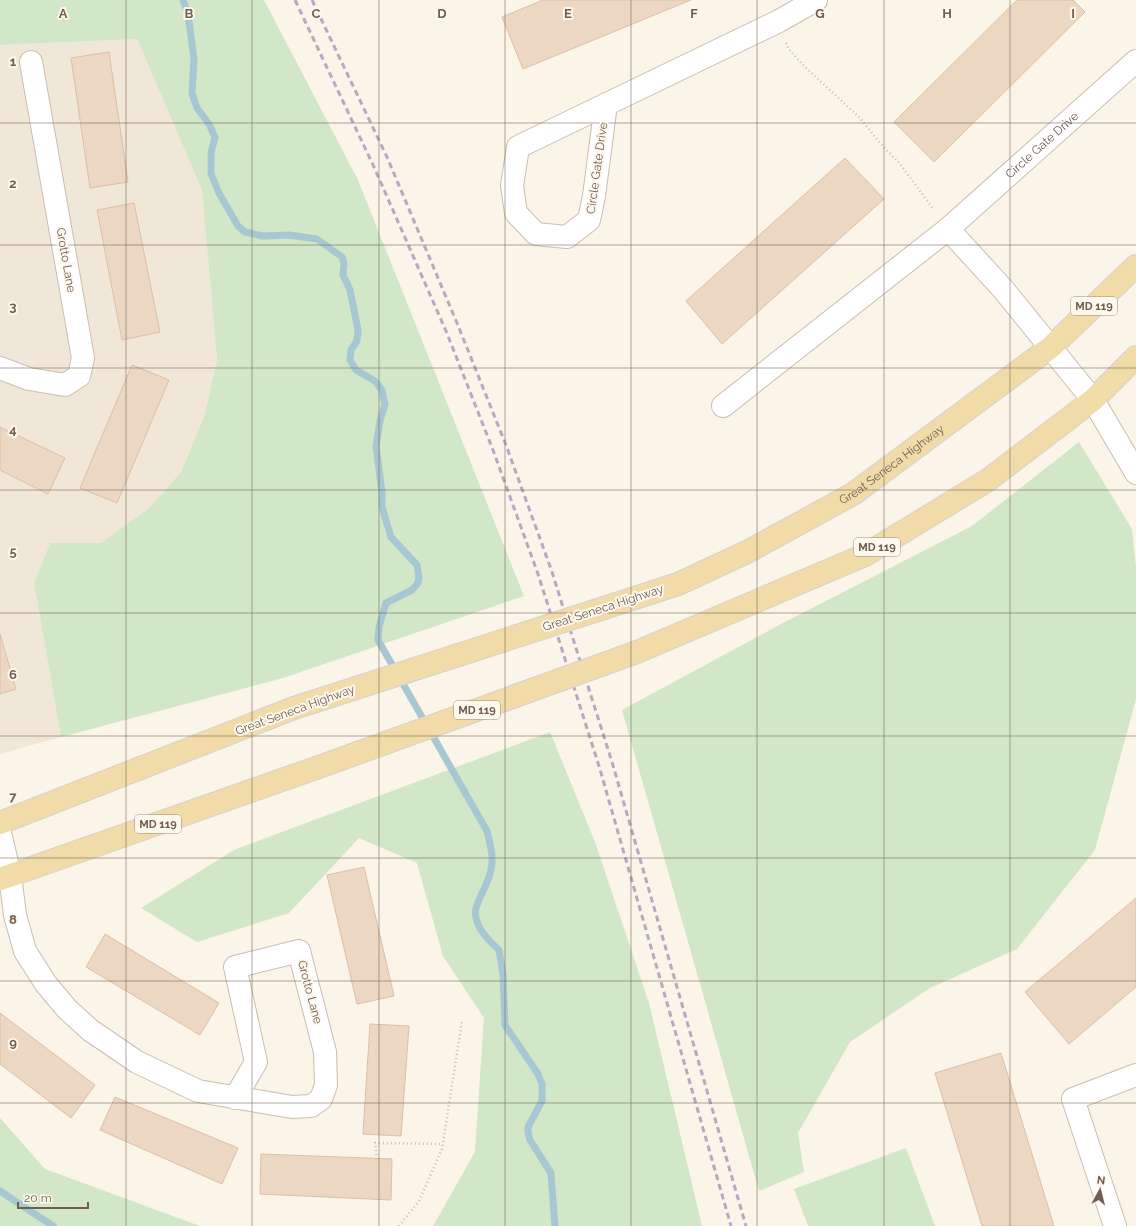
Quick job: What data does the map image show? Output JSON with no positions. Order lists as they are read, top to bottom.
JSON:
{
  "streets": {
    "main road": ["MD 119", "Great Seneca Highway"],
    "street": ["Circle Gate Drive", "Grotto Lane"]
  },
  "crossings": [
    ["Grotto Lane", "MD 119"]
  ],
  "scale_bar": "20 m",
  "north": "top",
  "grid": {
    "columns": [
      "A",
      "B",
      "C",
      "D",
      "E",
      "F",
      "G",
      "H",
      "I"
    ],
    "rows": [
      "1",
      "2",
      "3",
      "4",
      "5",
      "6",
      "7",
      "8",
      "9"
    ]
  }
}
